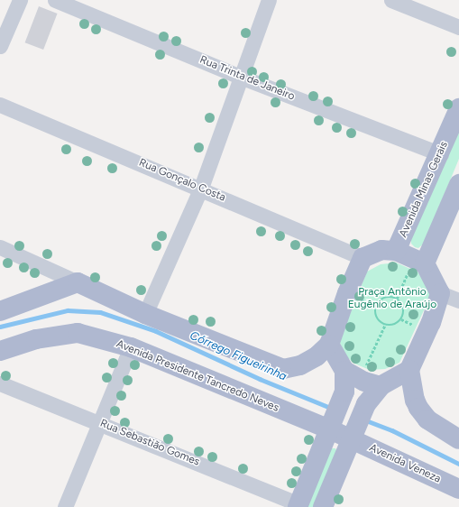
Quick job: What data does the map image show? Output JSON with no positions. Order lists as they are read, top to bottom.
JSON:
{
  "streets": {
    "main road": ["Avenida Minas Gerais", "Avenida Presidente Tancredo Neves", "Avenida Veneza"],
    "street": ["Rua Trinta de Janeiro", "Rua Gonçalo Costa", "Rua Sebastião Gomes"]
  },
  "crossings": [
    ["Rua Trinta de Janeiro", "Avenida Minas Gerais"],
    ["Avenida Presidente Tancredo Neves", "Avenida Veneza"]
  ],
  "water": ["Córrego Figueirinha"],
  "parks": ["Praça Antônio Eugênio de Araújo"]
}
